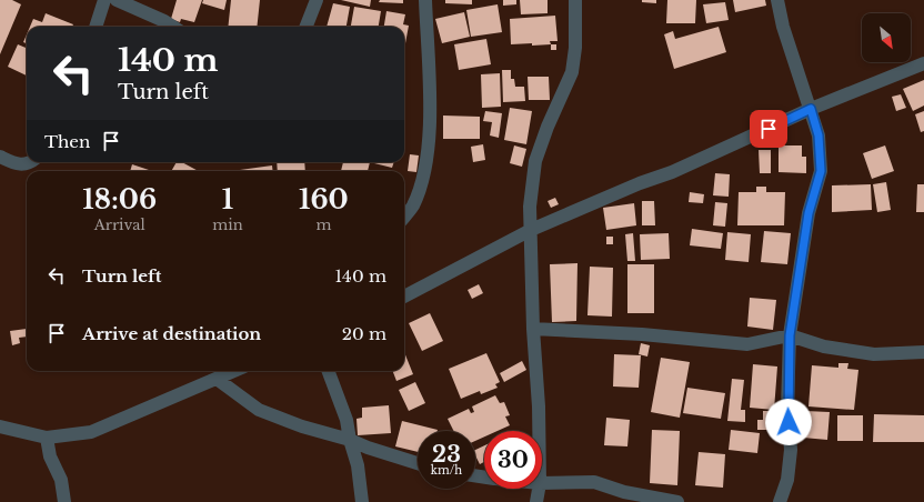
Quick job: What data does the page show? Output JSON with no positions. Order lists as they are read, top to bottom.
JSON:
{
  "north": "bottom right",
  "page": {
    "turn": ["140 m", "Turn left"],
    "then": "Then",
    "eta": [
      "18:06",
      "Arrival",
      "1",
      "min",
      "160",
      "m"
    ],
    "list": [
      {
        "name": "Turn left",
        "value": "140 m"
      },
      {
        "name": "Arrive at destination",
        "value": "20 m"
      }
    ],
    "speed": "23 km/h",
    "limit": "30"
  }
}
